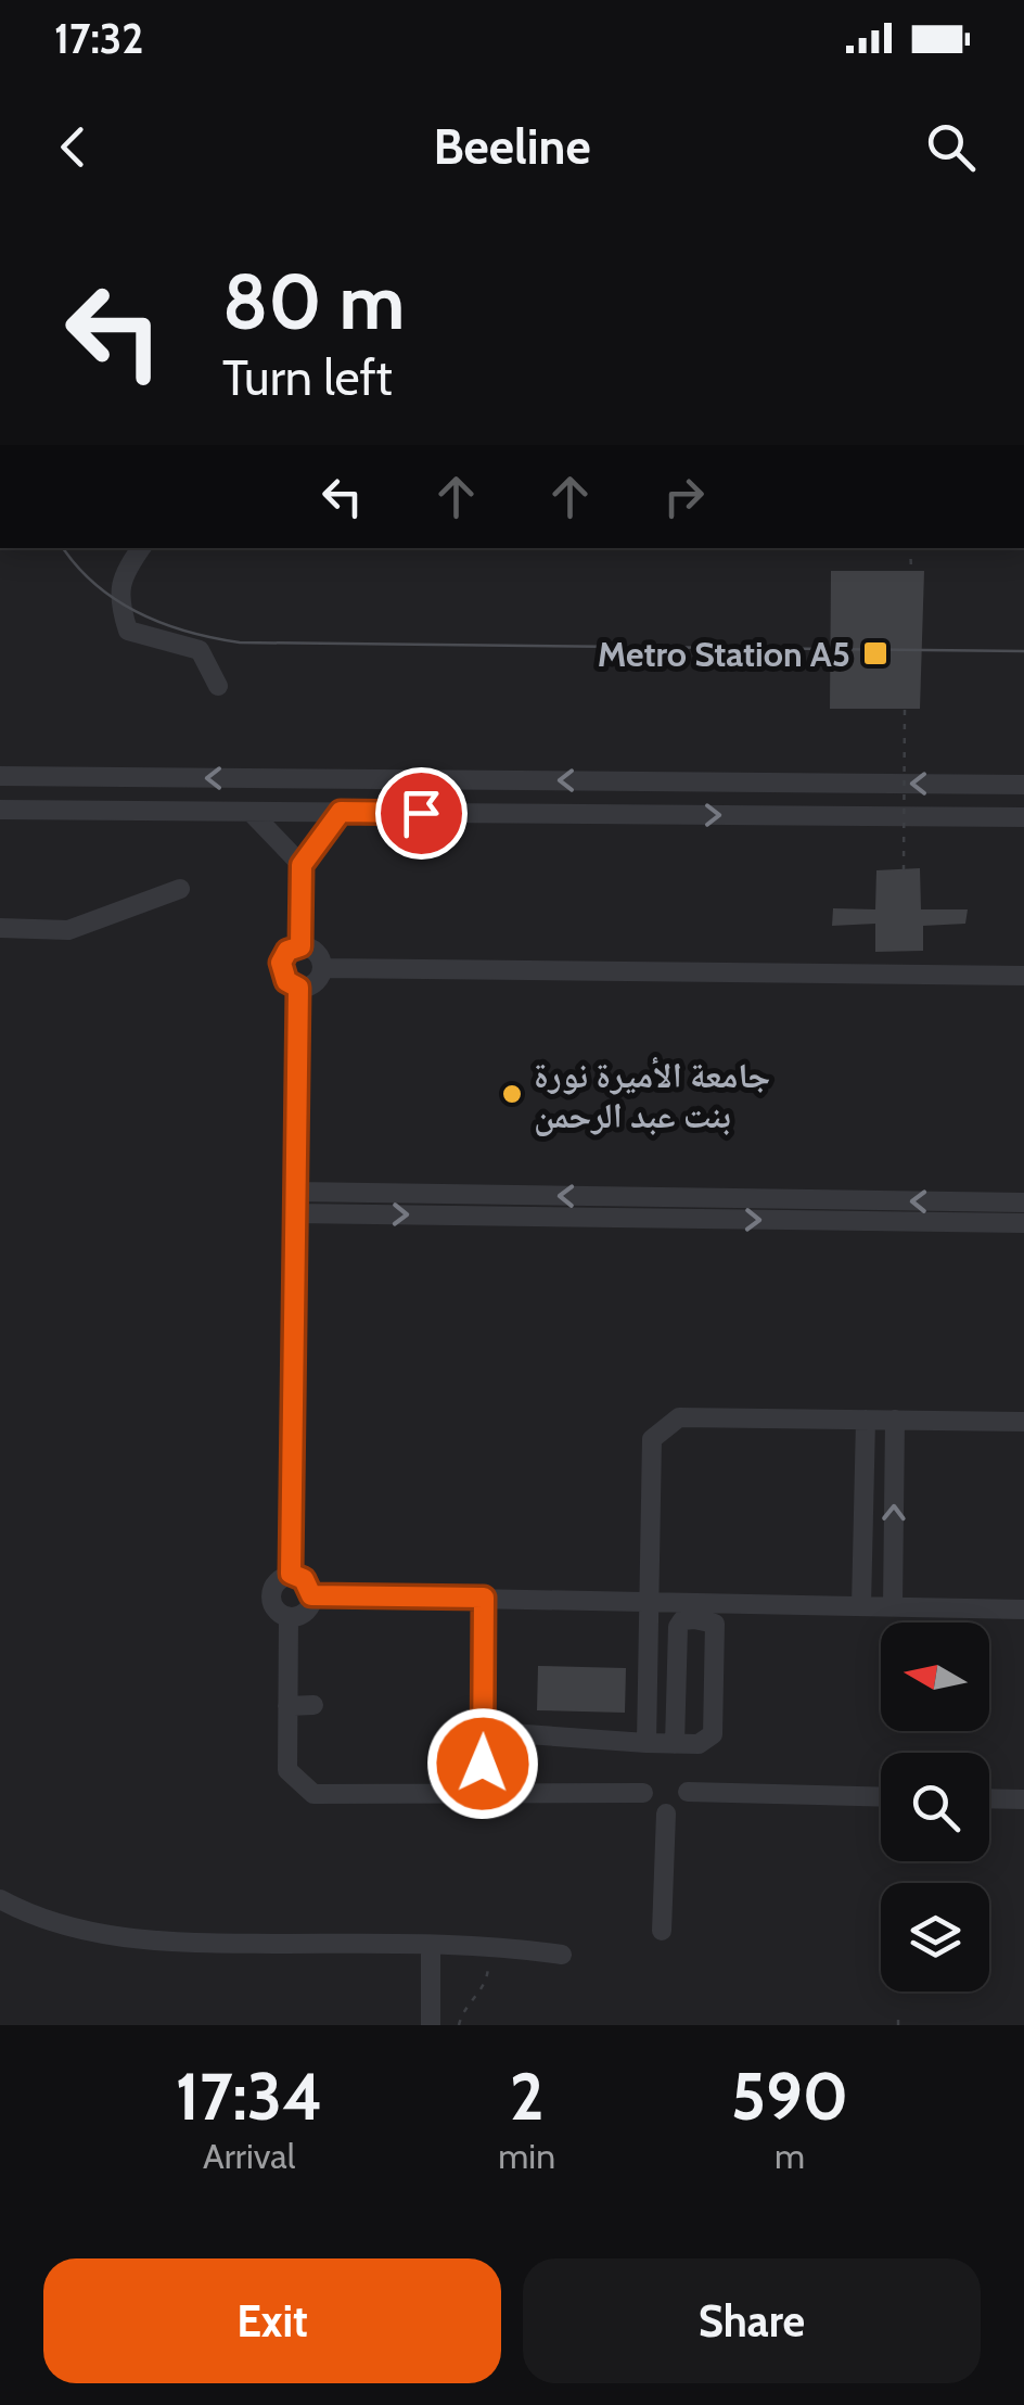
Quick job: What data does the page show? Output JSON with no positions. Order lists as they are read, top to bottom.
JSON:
{
  "places": {
    "transit": ["Metro Station A5"],
    "other": ["جامعة الأميرة نورة بنت عبد الرحمن"]
  },
  "north": "left",
  "page": {
    "status": "17:32",
    "header": "Beeline",
    "turn": ["80 m", "Turn left"],
    "eta": [
      "17:34",
      "Arrival",
      "2",
      "min",
      "590",
      "m"
    ],
    "buttons": ["Exit", "Share"]
  }
}
